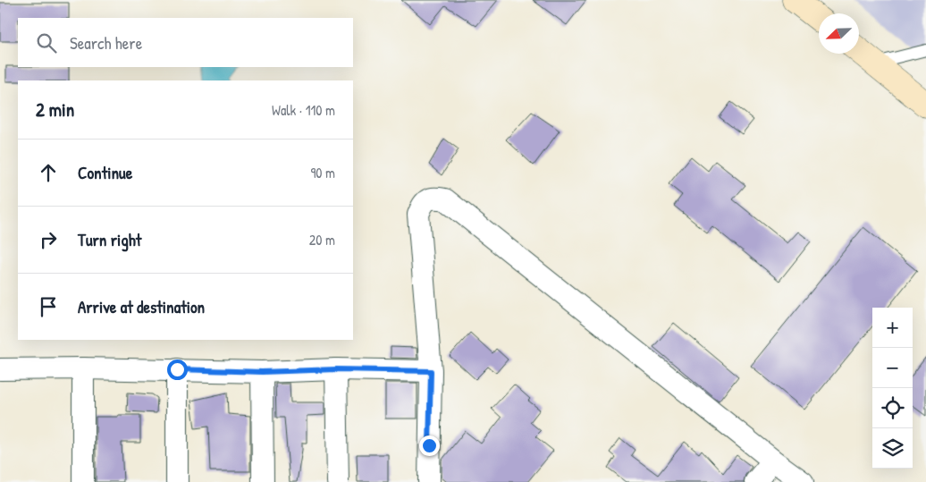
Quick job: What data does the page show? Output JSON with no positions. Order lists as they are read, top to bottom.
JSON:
{
  "north": "bottom left",
  "page": {
    "search": "Search here",
    "heading": ["2 min", "Walk · 110 m"],
    "list": [
      ["Continue", "90 m"],
      ["Turn right", "20 m"],
      "Arrive at destination"
    ],
    "map_buttons": ["+", "−"]
  }
}
